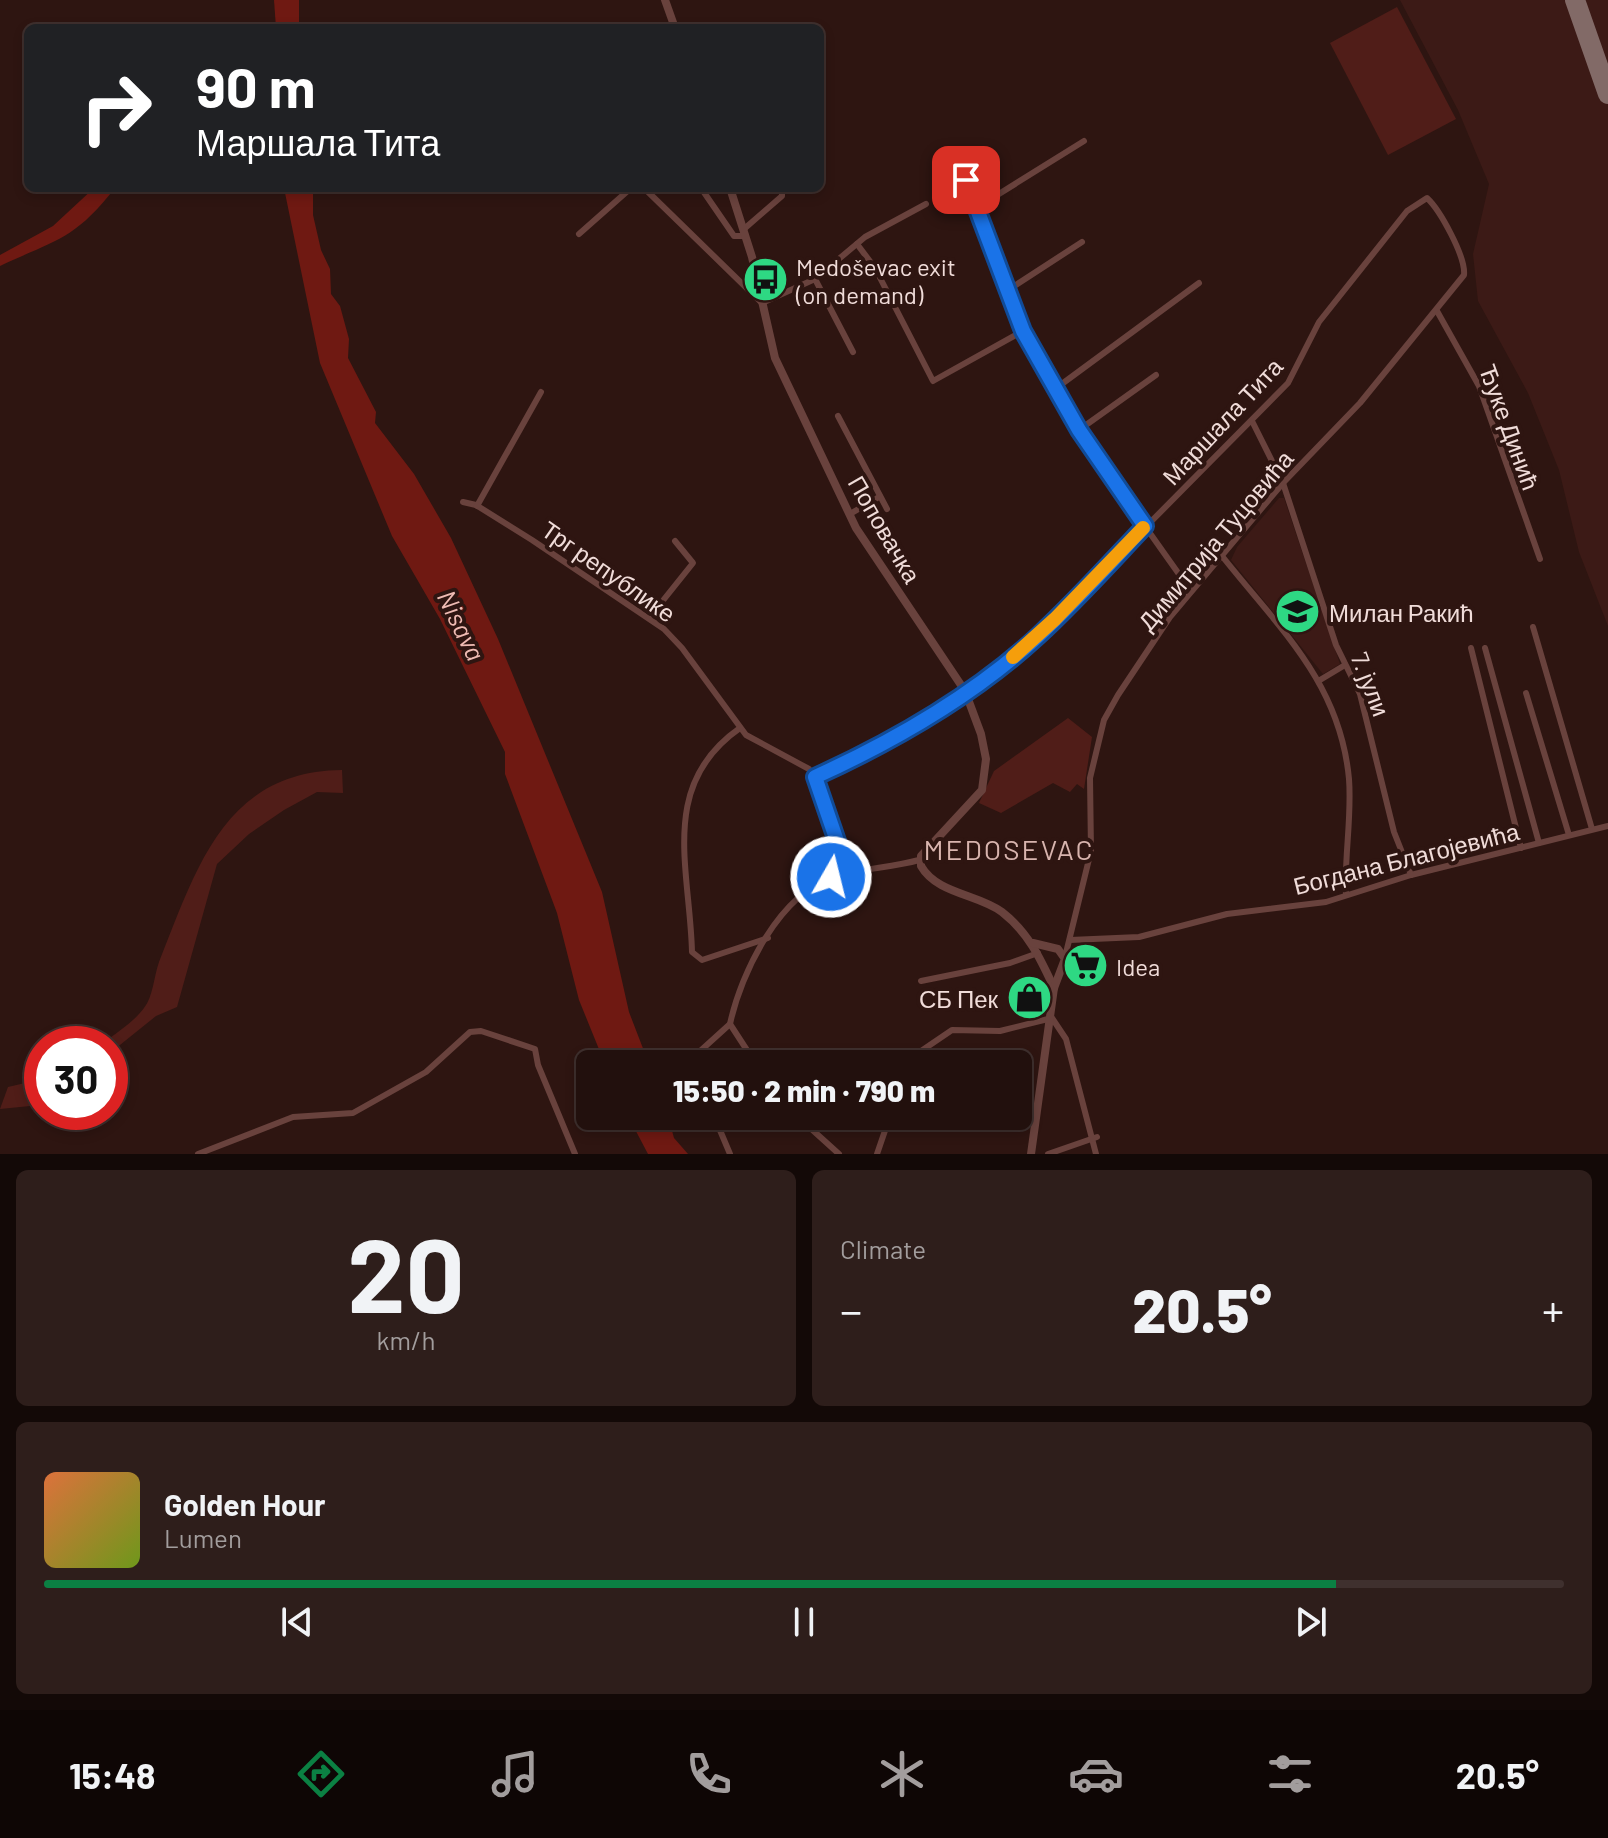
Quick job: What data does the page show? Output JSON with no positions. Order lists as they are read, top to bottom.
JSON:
{
  "streets": {
    "street": [
      "Маршала Тита",
      "Ђуке Динић",
      "Поповачка",
      "Димитрија Туцовића",
      "Трг републике",
      "7. јули",
      "Богдана Благојевића"
    ]
  },
  "crossings": [
    ["Маршала Тита", "Поповачка"],
    ["Маршала Тита", "Димитрија Туцовића"],
    ["Маршала Тита", "Трг републике"],
    ["Маршала Тита", "7. јули"],
    ["Ђуке Динић", "Димитрија Туцовића"],
    ["Димитрија Туцовића", "7. јули"],
    ["Димитрија Туцовића", "Богдана Благојевића"],
    ["7. јули", "Богдана Благојевића"]
  ],
  "districts": ["MEDOSEVAC"],
  "water": ["Nisava"],
  "places": {
    "bus stop": ["Medoševac exit (on demand)"],
    "school or university": ["Милан Ракић"],
    "supermarket": ["Idea"],
    "shop": ["СБ Пек"]
  },
  "page": {
    "turn": ["90 m", "Маршала Тита"],
    "limit": "30",
    "trip": "15:50 · 2 min · 790 m",
    "tile": [
      ["20", "km/h"],
      "Climate"
    ],
    "heat": ["−", "20.5°", "+"],
    "song": ["Golden Hour", "Lumen"],
    "tabs": ["15:48", "20.5°"]
  }
}
